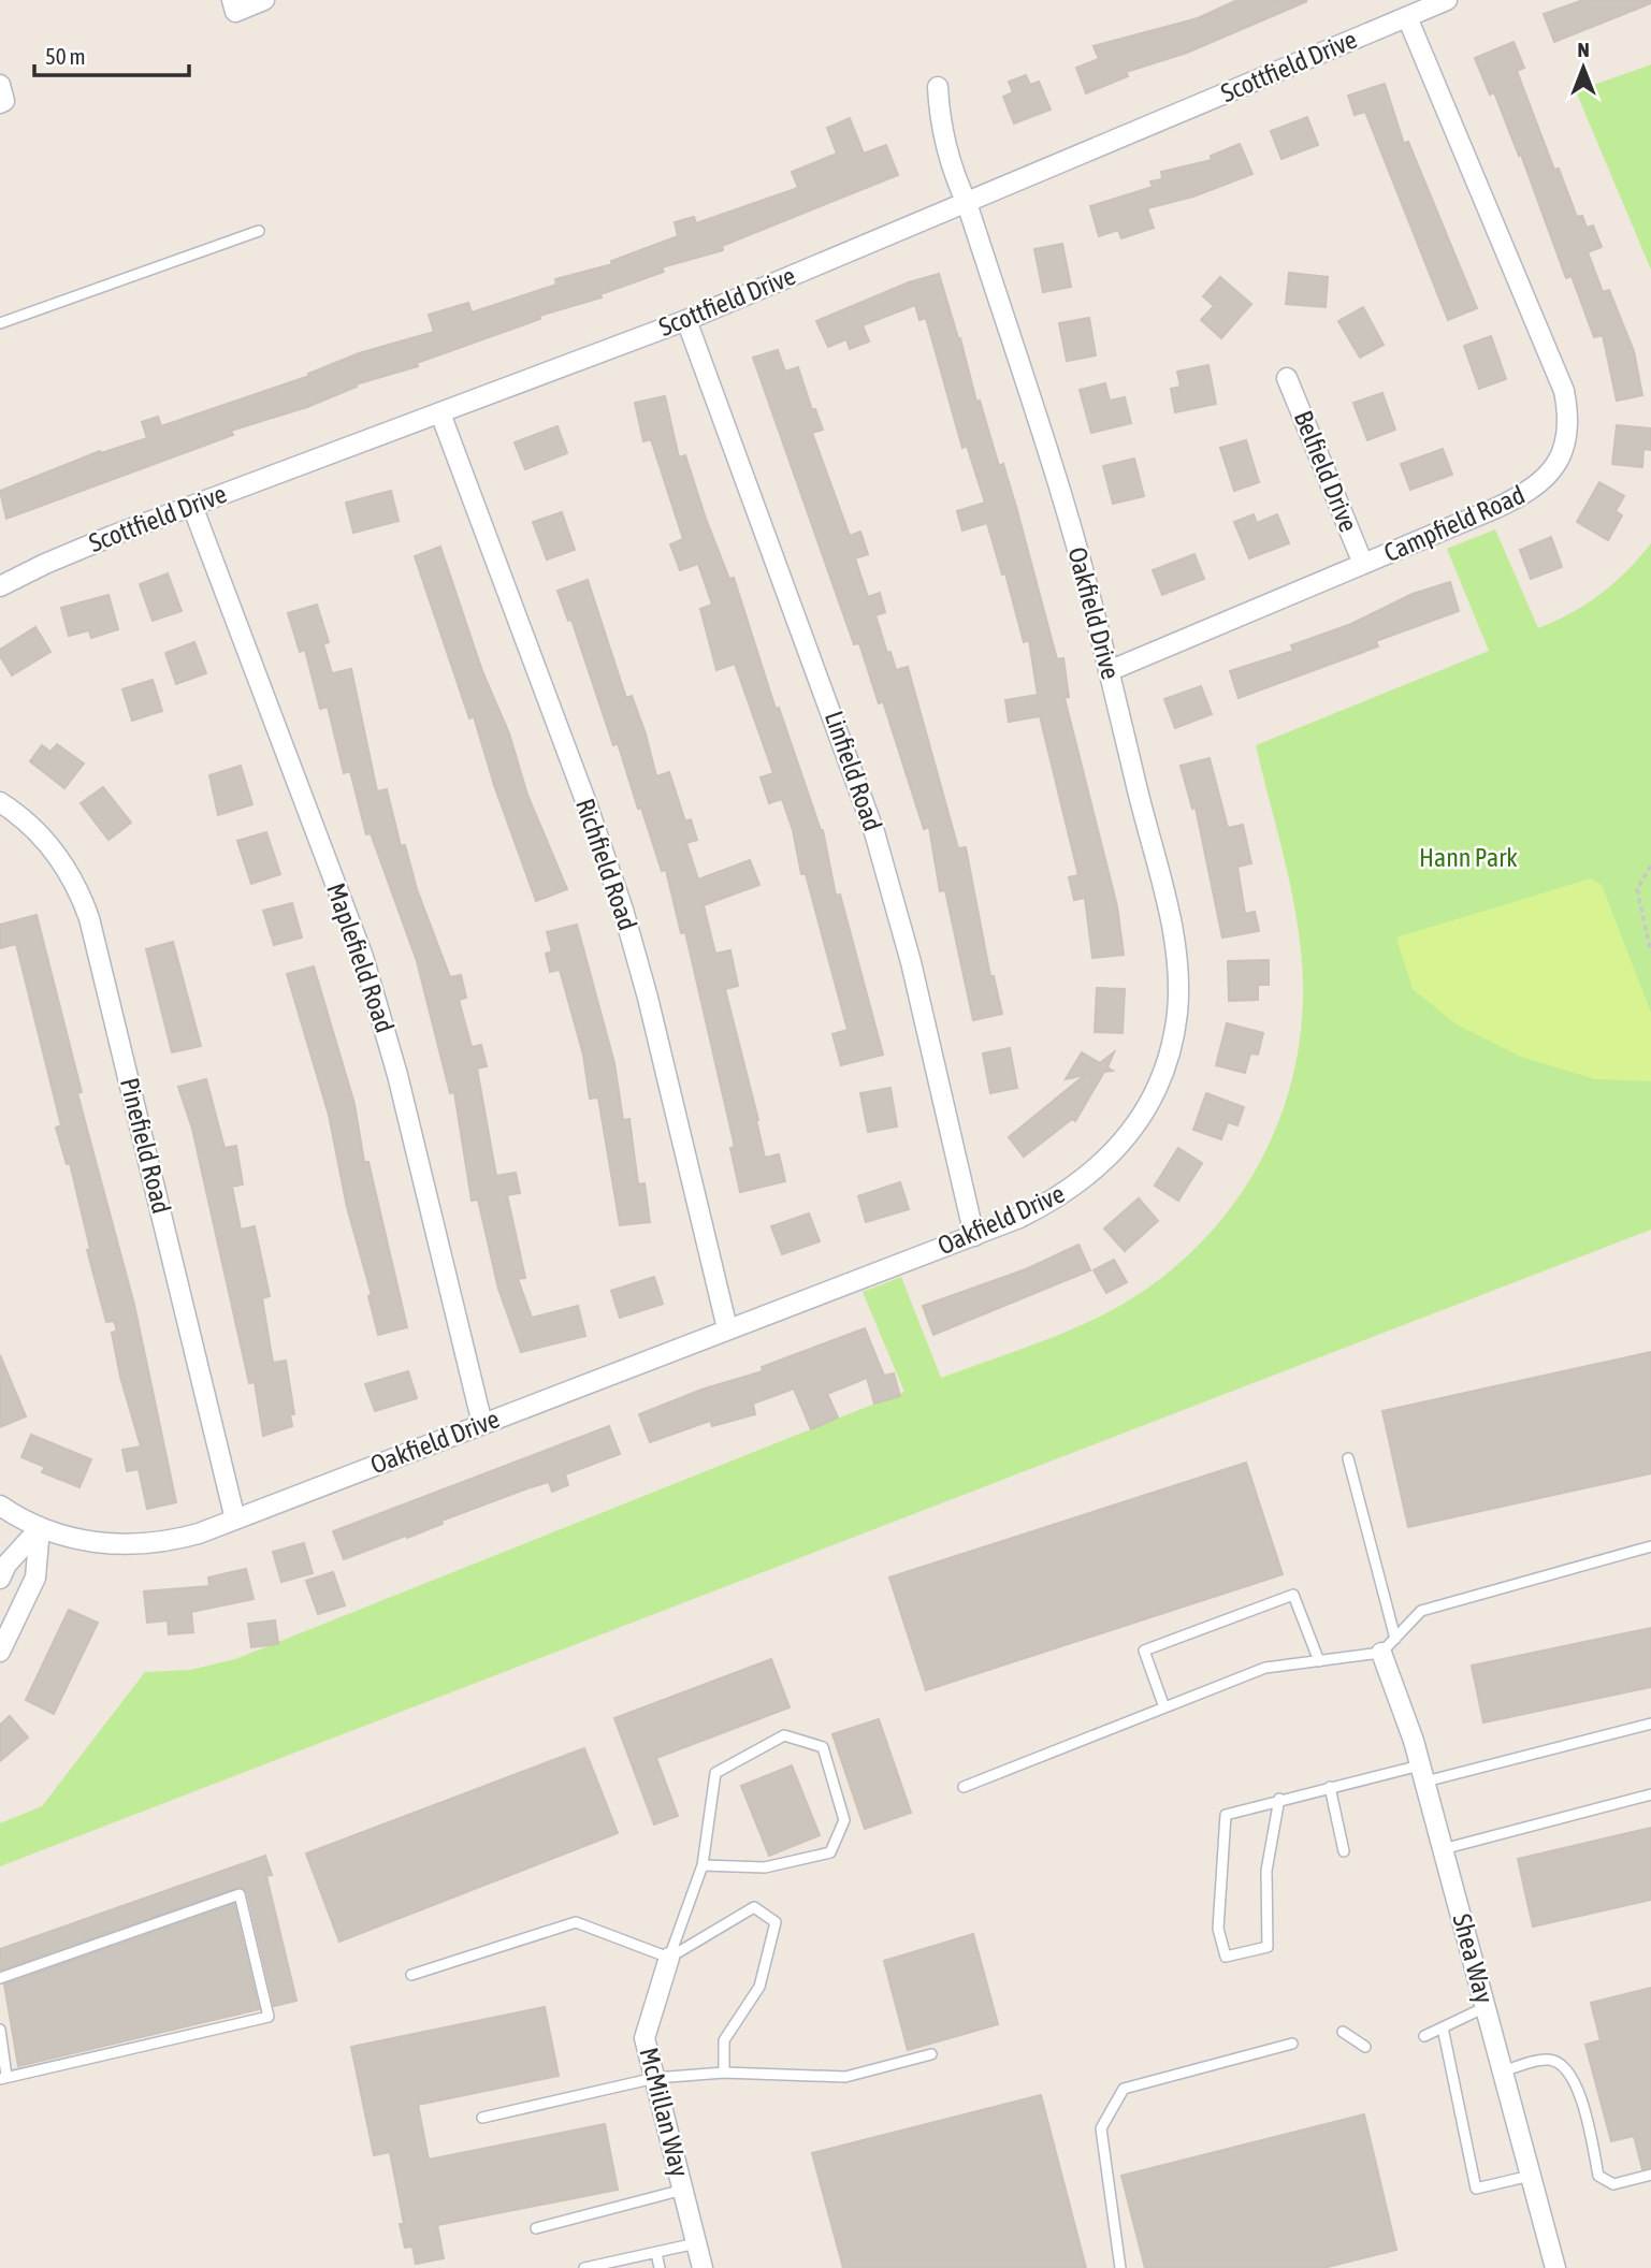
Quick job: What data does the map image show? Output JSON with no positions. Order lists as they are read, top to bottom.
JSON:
{
  "streets": {
    "street": [
      "Scottfield Drive",
      "Belfield Drive",
      "Campfield Road",
      "Oakfield Drive",
      "Linfield Road",
      "Richfield Road",
      "Maplefield Road",
      "Pinefield Road",
      "Shea Way",
      "McMillan Way"
    ]
  },
  "crossings": [
    ["Scottfield Drive", "Campfield Road"],
    ["Scottfield Drive", "Oakfield Drive"],
    ["Scottfield Drive", "Linfield Road"],
    ["Scottfield Drive", "Richfield Road"],
    ["Scottfield Drive", "Maplefield Road"],
    ["Belfield Drive", "Campfield Road"],
    ["Campfield Road", "Oakfield Drive"],
    ["Oakfield Drive", "Linfield Road"],
    ["Oakfield Drive", "Richfield Road"],
    ["Oakfield Drive", "Maplefield Road"],
    ["Oakfield Drive", "Pinefield Road"]
  ],
  "parks": ["Hann Park"],
  "scale_bar": "50 m",
  "north": "top"
}
